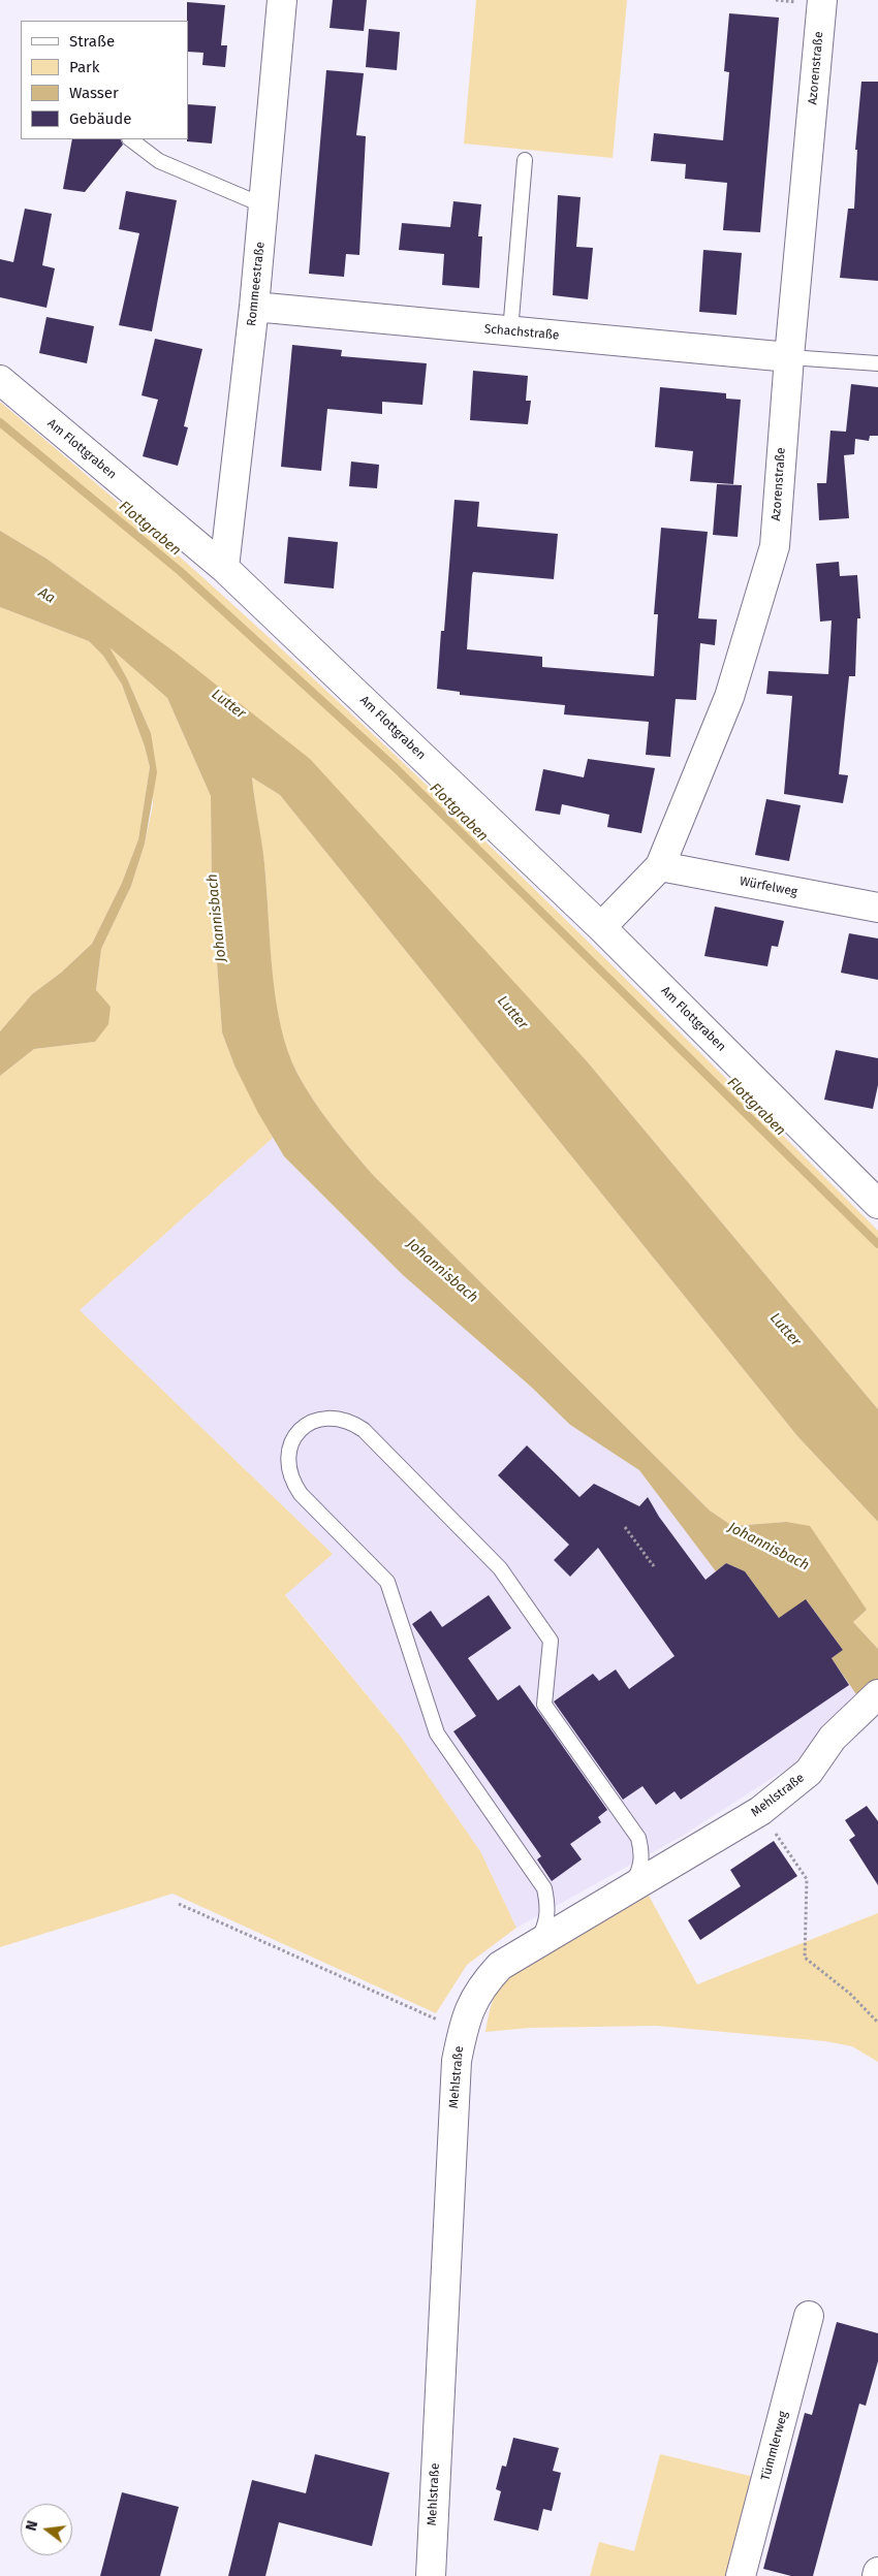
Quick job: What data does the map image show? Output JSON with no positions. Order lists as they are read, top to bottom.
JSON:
{
  "streets": {
    "street": [
      "Azorenstraße",
      "Rommeestraße",
      "Schachstraße",
      "Am Flottgraben",
      "Würfelweg",
      "Mehlstraße",
      "Tümmlerweg"
    ]
  },
  "crossings": [
    ["Azorenstraße", "Schachstraße"],
    ["Azorenstraße", "Am Flottgraben"],
    ["Azorenstraße", "Würfelweg"],
    ["Rommeestraße", "Schachstraße"],
    ["Rommeestraße", "Am Flottgraben"]
  ],
  "water": [
    "Flottgraben",
    "Aa",
    "Lutter",
    "Johannisbach"
  ],
  "legend": [
    "Straße",
    "Park",
    "Wasser",
    "Gebäude"
  ],
  "north": "left"
}
